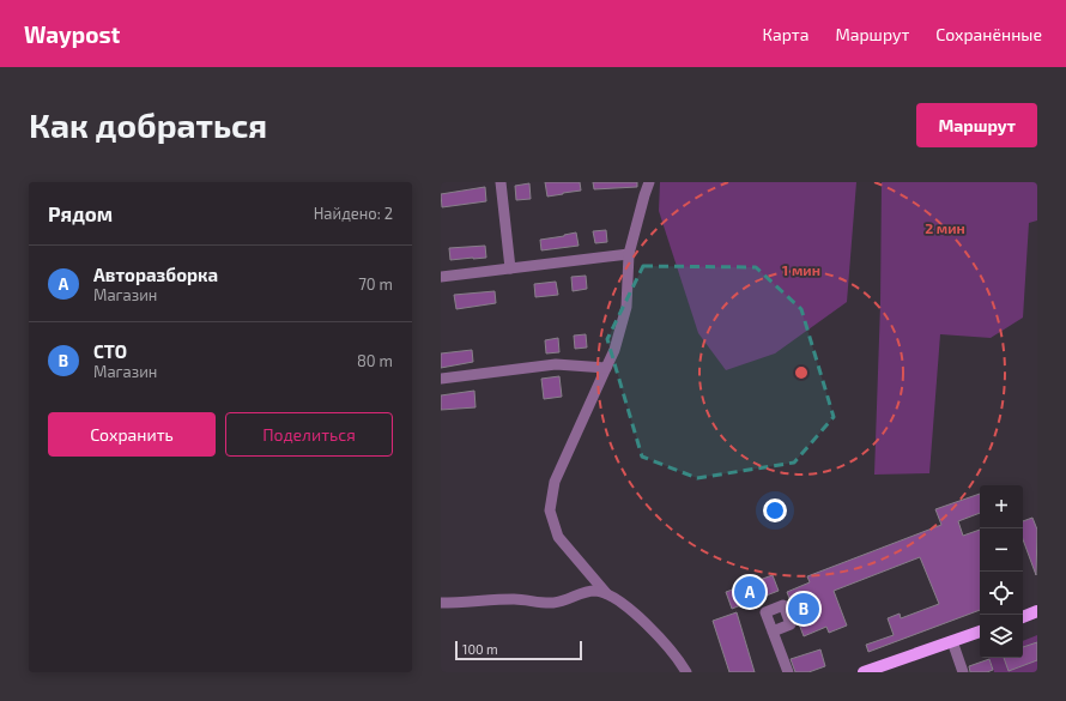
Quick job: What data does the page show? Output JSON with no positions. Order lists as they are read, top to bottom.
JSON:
{
  "scale_bar": "100 m",
  "page": {
    "header": "Waypost",
    "nav": ["Карта", "Маршрут", "Сохранённые"],
    "buttons": [
      "Маршрут",
      ["Сохранить", "Поделиться"]
    ],
    "title": "Как добраться",
    "heading": ["Рядом", "Найдено: 2"],
    "list": [
      {
        "mark": "A",
        "name": "Авторазборка",
        "note": "Магазин",
        "value": "70 m"
      },
      {
        "mark": "B",
        "name": "СТО",
        "note": "Магазин",
        "value": "80 m"
      }
    ],
    "map_buttons": ["+", "−"],
    "pins": ["A", "B"],
    "scale": "100 m"
  },
  "rings": ["2 мин", "1 мин"]
}
